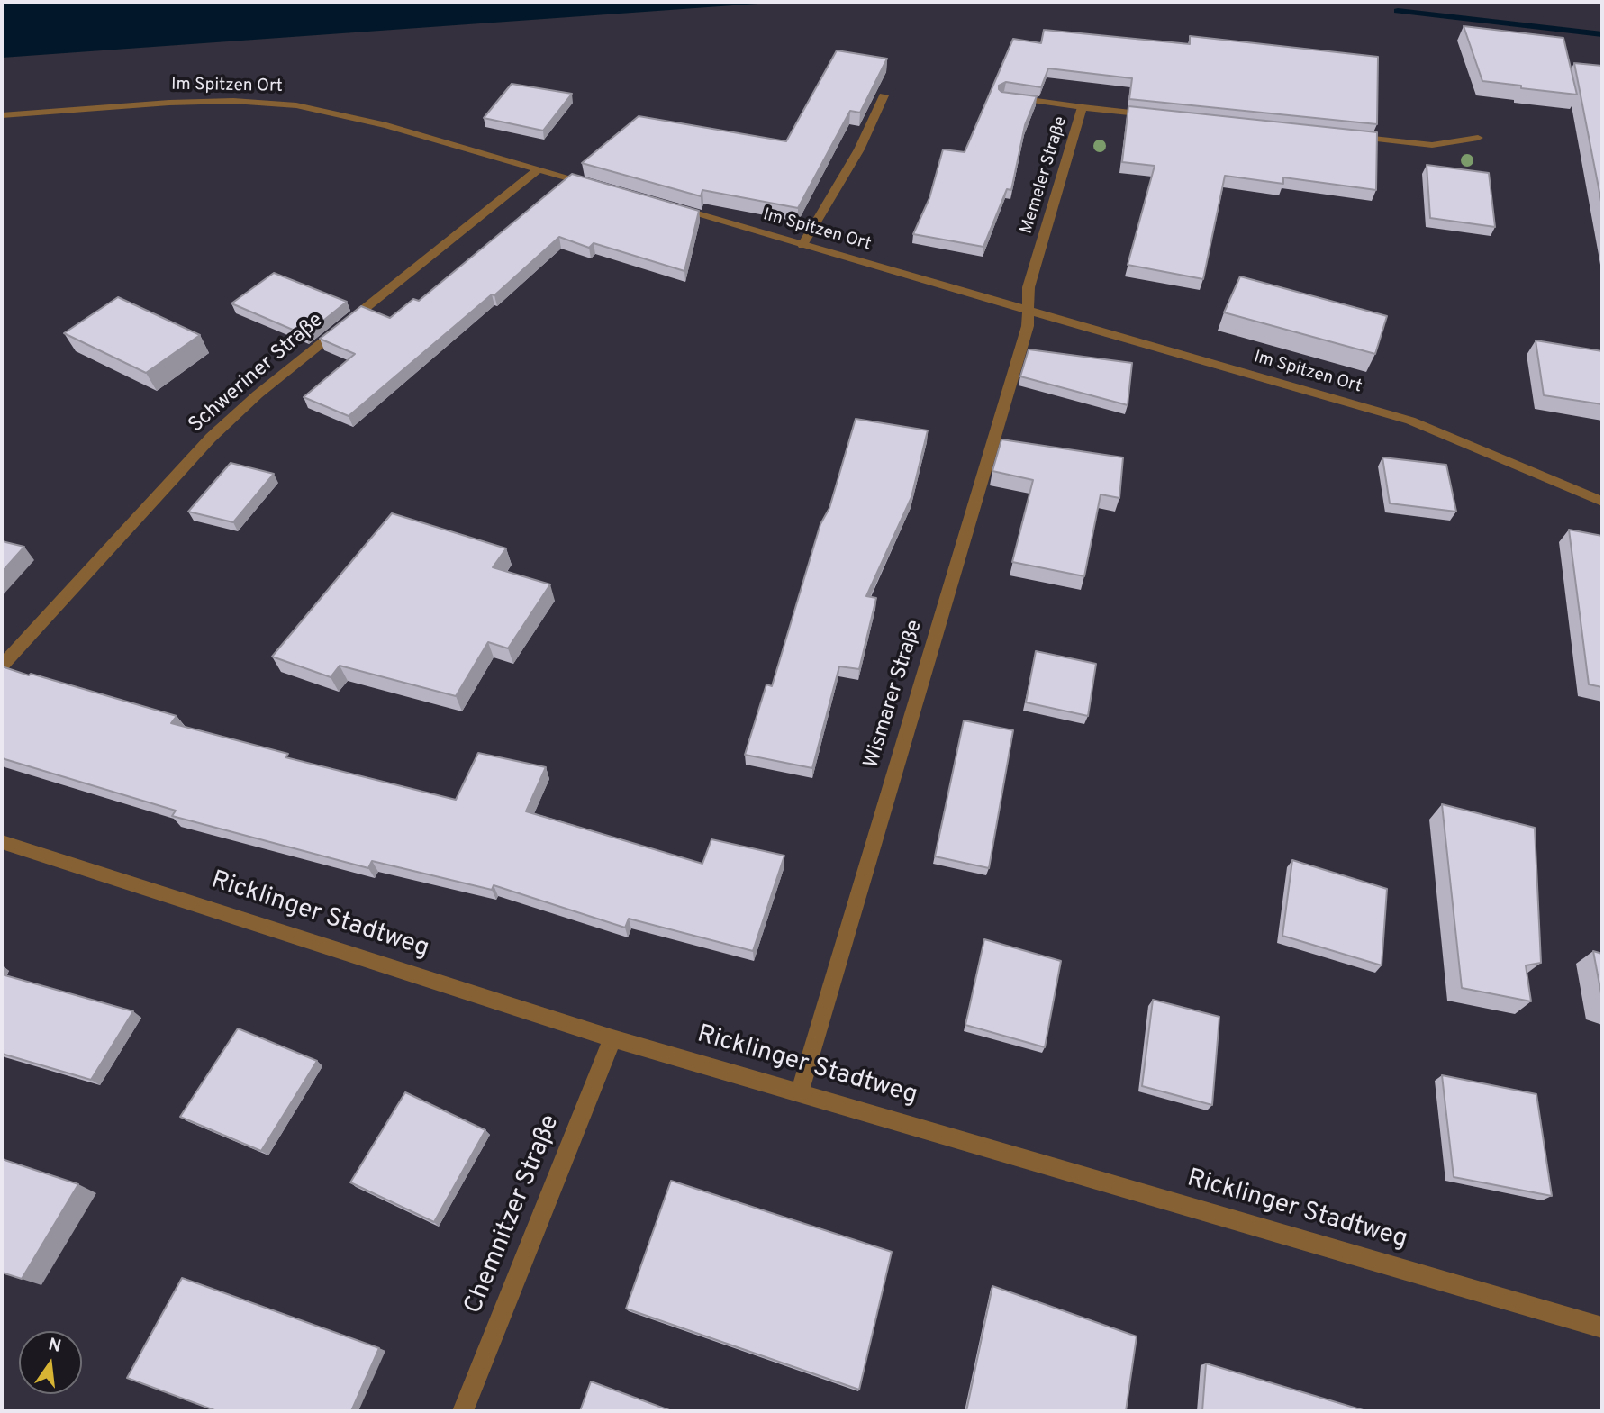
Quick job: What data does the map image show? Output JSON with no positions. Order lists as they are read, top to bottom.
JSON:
{
  "streets": {
    "street": [
      "Im Spitzen Ort",
      "Memeler Straße",
      "Schweriner Straße",
      "Wismarer Straße",
      "Ricklinger Stadtweg",
      "Chemnitzer Straße"
    ]
  },
  "crossings": [
    ["Im Spitzen Ort", "Memeler Straße"],
    ["Im Spitzen Ort", "Schweriner Straße"],
    ["Im Spitzen Ort", "Wismarer Straße"],
    ["Memeler Straße", "Wismarer Straße"],
    ["Wismarer Straße", "Ricklinger Stadtweg"],
    ["Ricklinger Stadtweg", "Chemnitzer Straße"]
  ],
  "north": "top"
}
